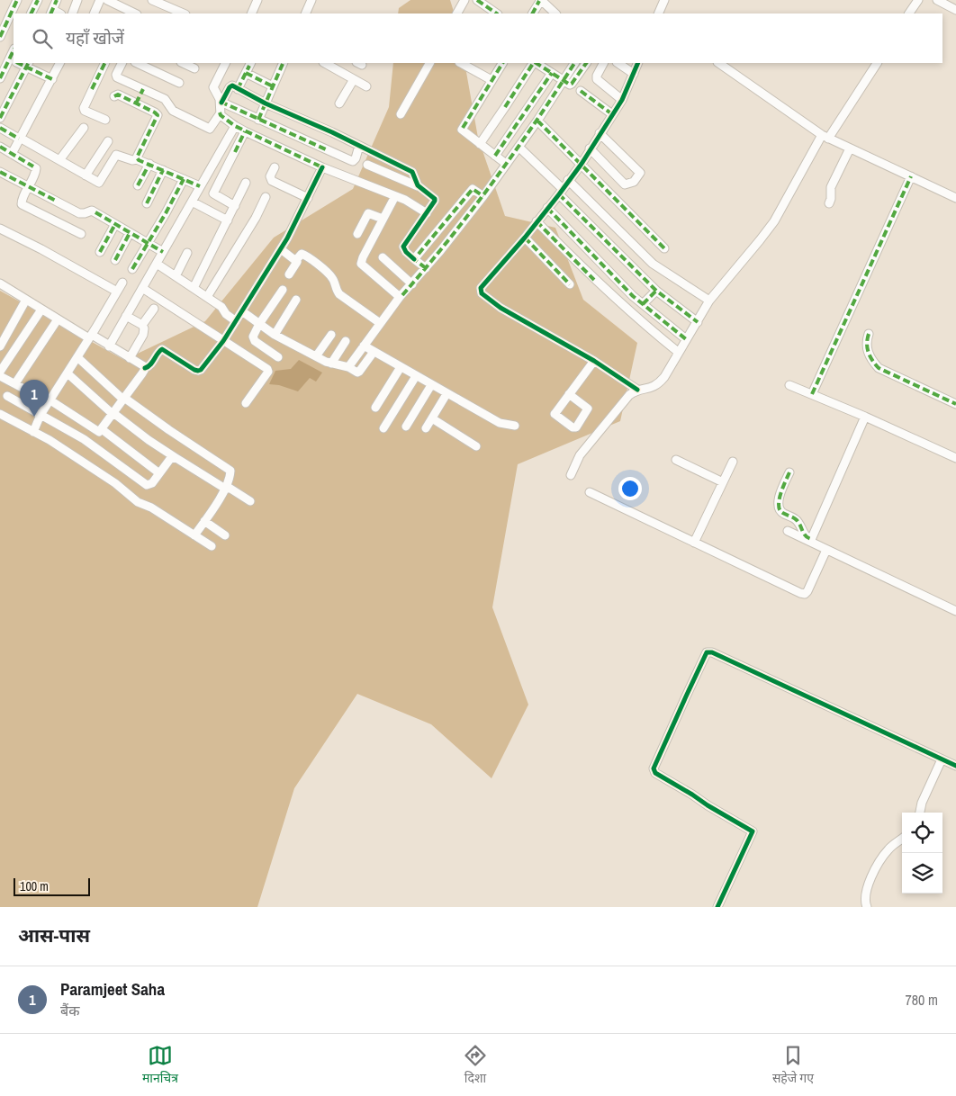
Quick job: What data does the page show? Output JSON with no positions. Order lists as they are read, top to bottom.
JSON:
{
  "scale_bar": "100 m",
  "page": {
    "search": "यहाँ खोजें",
    "pins": "1",
    "scale": "100 m",
    "heading": "आस-पास",
    "list": [
      {
        "mark": "1",
        "name": "Paramjeet Saha",
        "note": "बैंक",
        "value": "780 m"
      }
    ],
    "nav": ["मानचित्र", "दिशा", "सहेजे गए"]
  }
}
